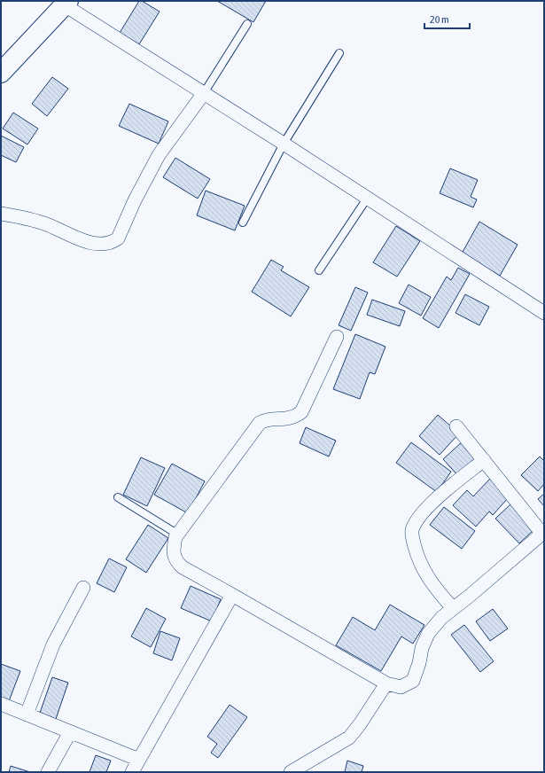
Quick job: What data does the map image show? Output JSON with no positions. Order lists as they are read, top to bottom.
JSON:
{
  "scale_bar": "20 m"
}
